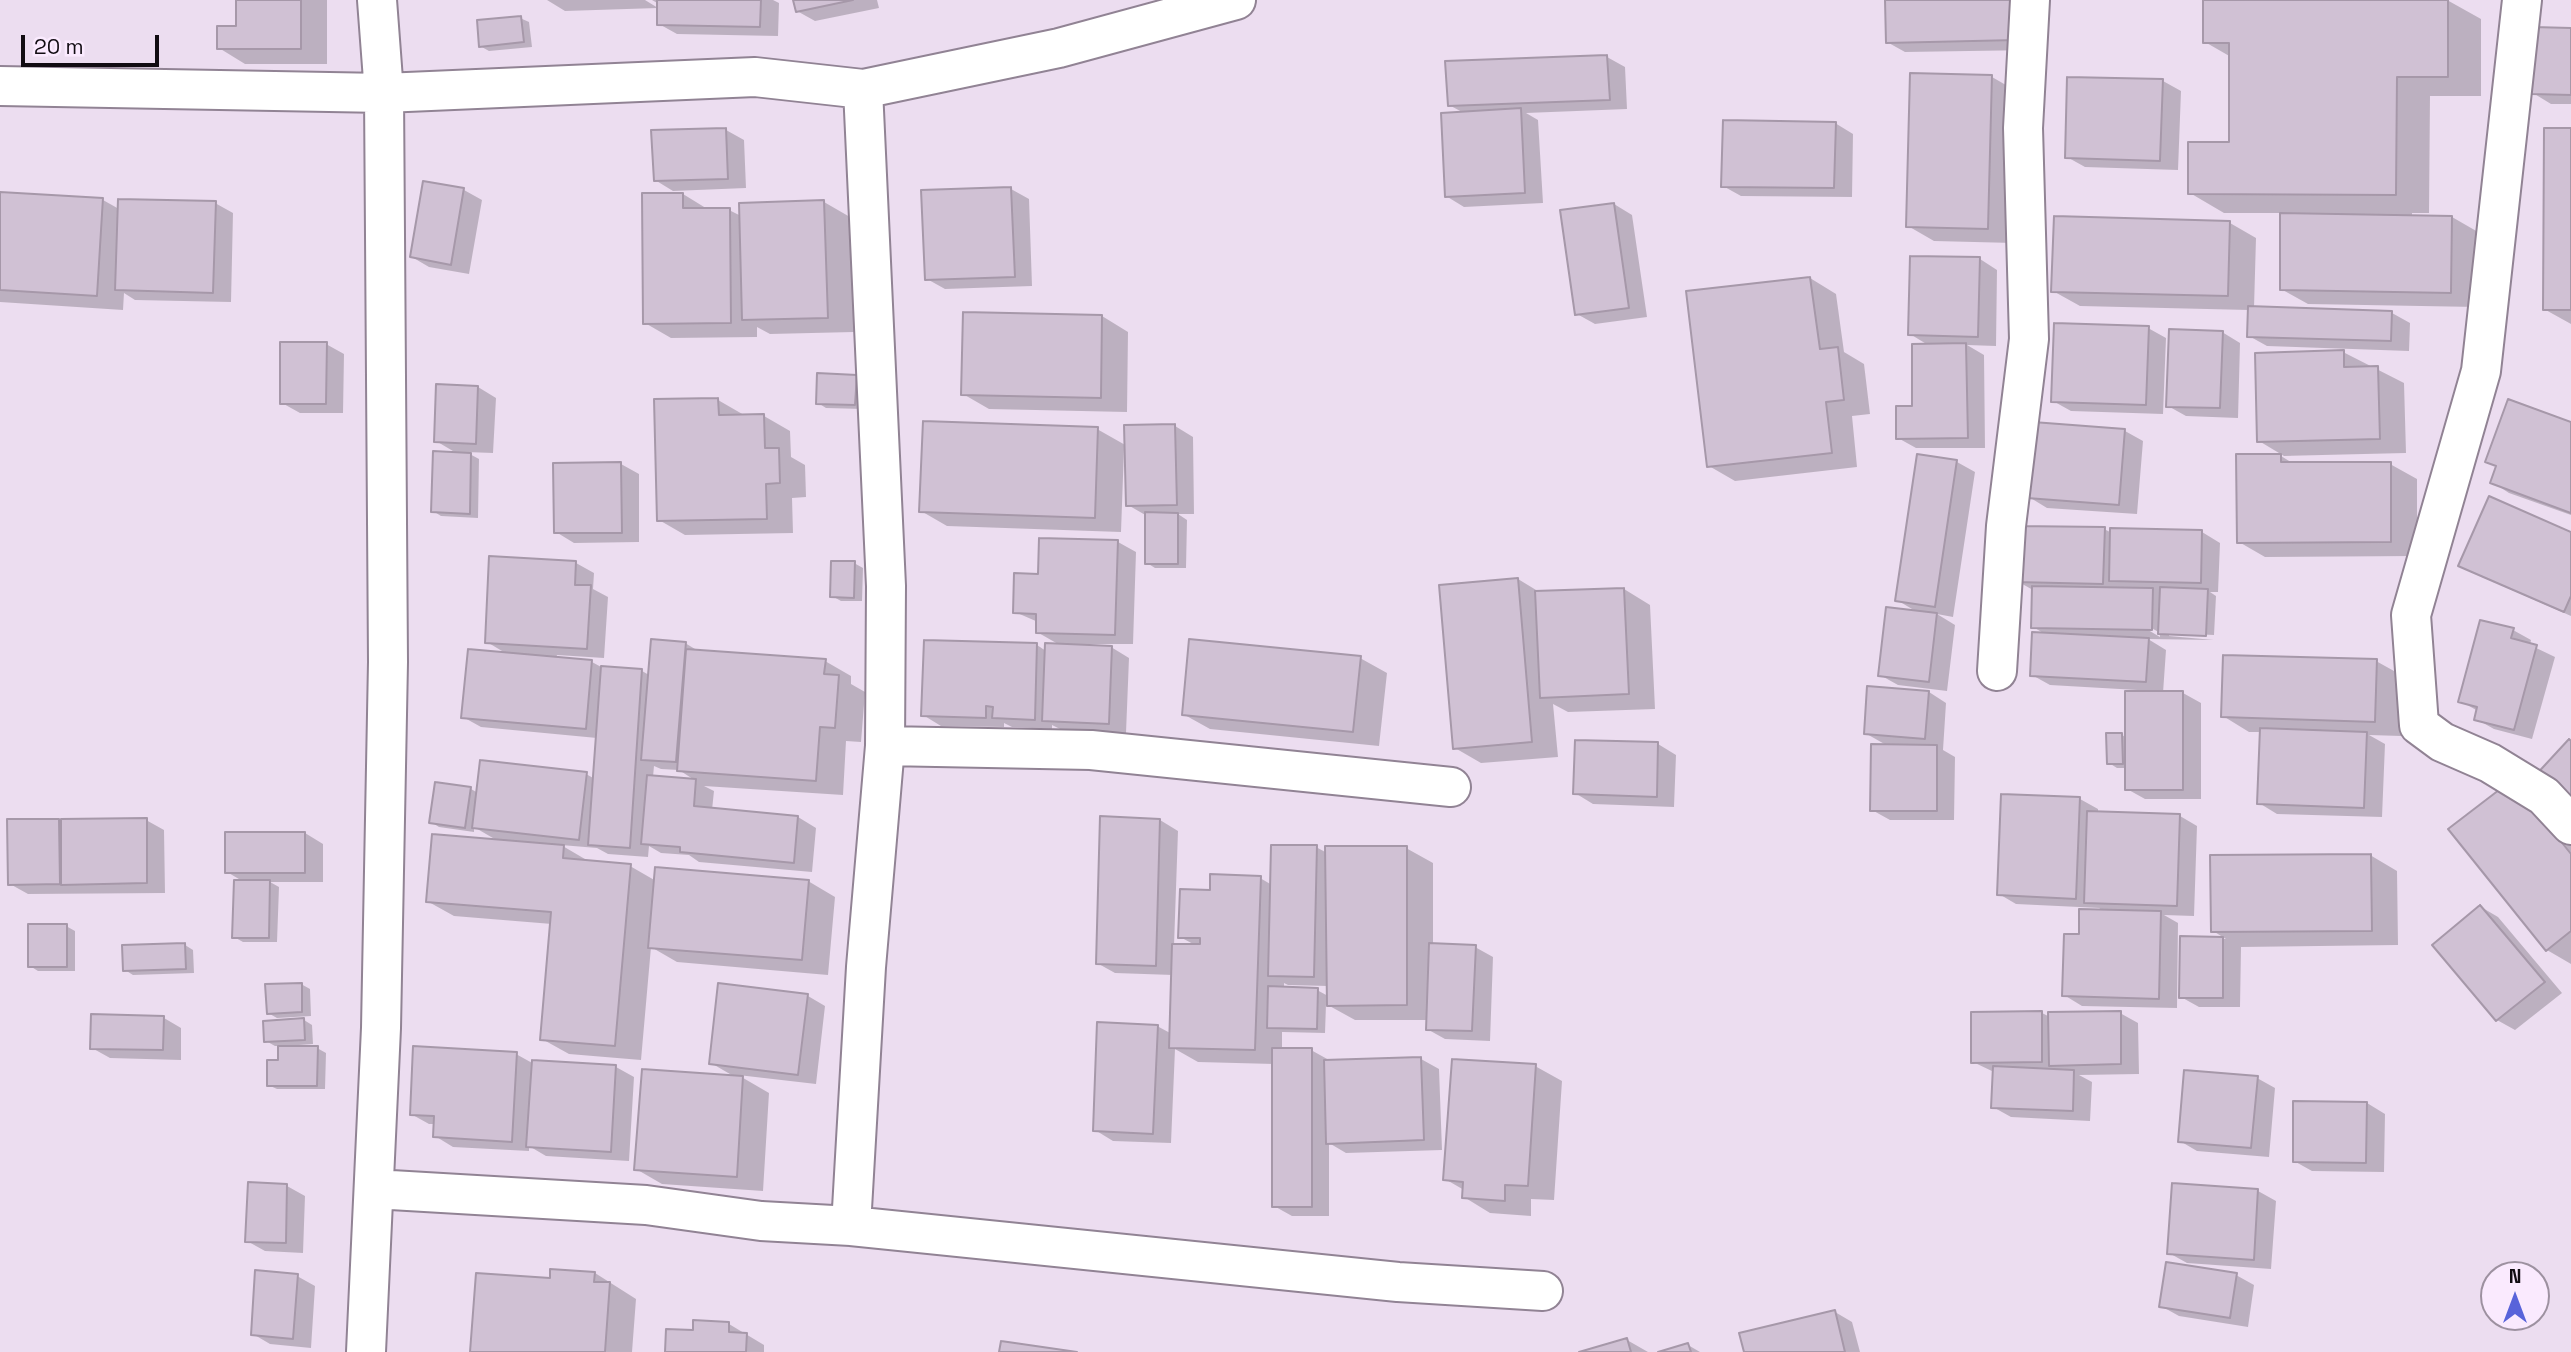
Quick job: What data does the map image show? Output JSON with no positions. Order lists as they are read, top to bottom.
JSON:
{
  "scale_bar": "20 m",
  "north": "top"
}
